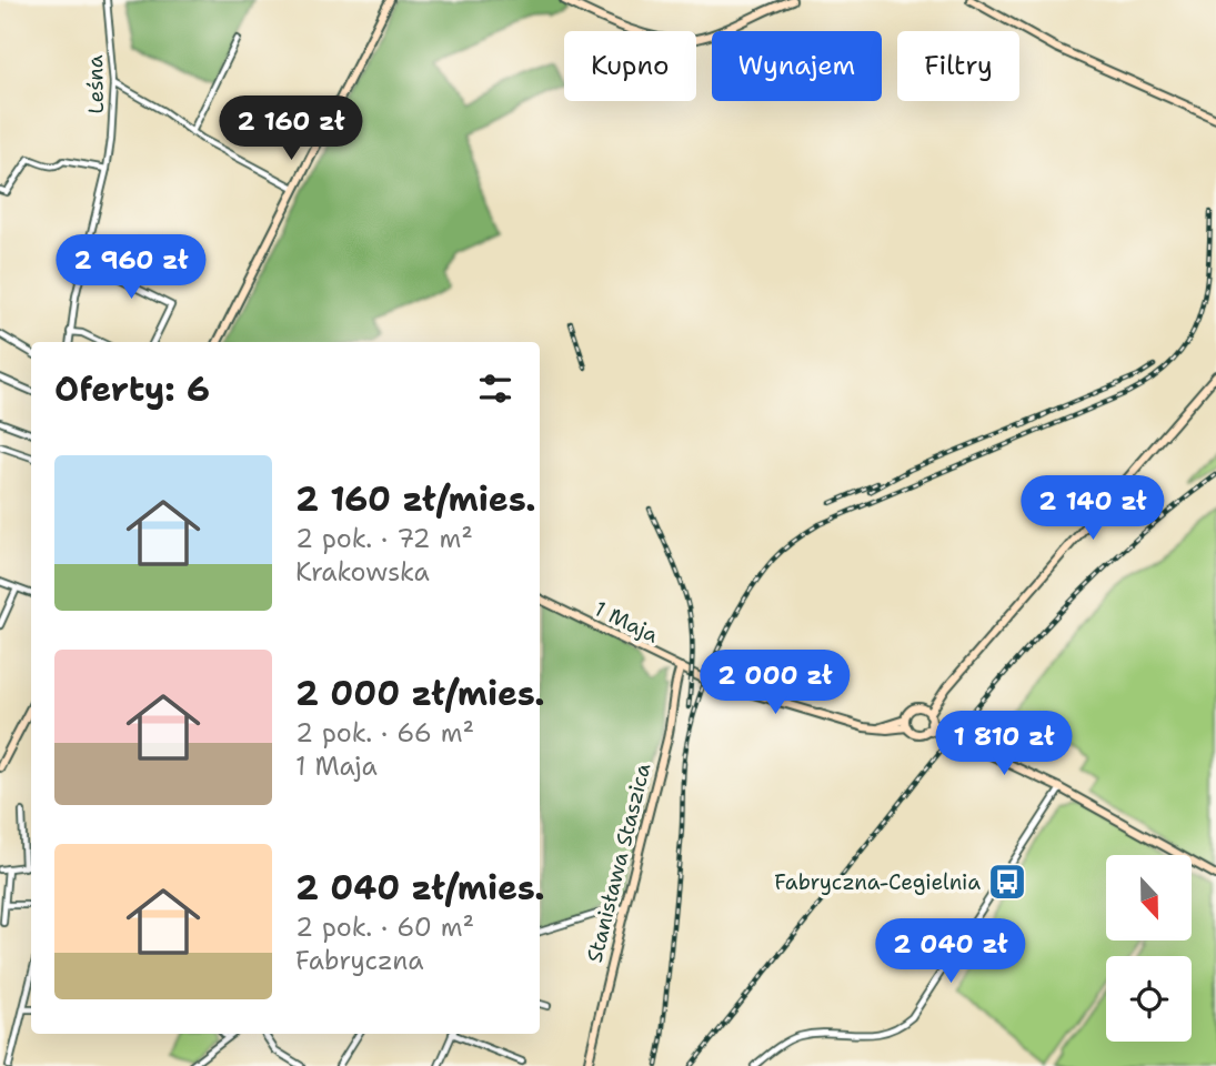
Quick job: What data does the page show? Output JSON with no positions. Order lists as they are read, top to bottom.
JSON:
{
  "streets": {
    "street": ["Leśna", "1 Maja", "Stanisława Staszica"]
  },
  "crossings": [
    ["1 Maja", "Stanisława Staszica"]
  ],
  "places": {
    "bus stop": ["Fabryczna-Cegielnia"]
  },
  "north": "bottom",
  "page": {
    "chip": ["Kupno", "Wynajem", "Filtry"],
    "price": [
      "2 160 zł",
      "2 960 zł",
      "2 140 zł",
      "2 000 zł",
      "1 810 zł",
      "2 040 zł"
    ],
    "heading": "Oferty: 6",
    "list": [
      {
        "name": "2 160 zł/mies.",
        "note": "2 pok. · 72 m² · Krakowska"
      },
      {
        "name": "2 000 zł/mies.",
        "note": "2 pok. · 66 m² · 1 Maja"
      },
      {
        "name": "2 040 zł/mies.",
        "note": "2 pok. · 60 m² · Fabryczna"
      }
    ]
  }
}
